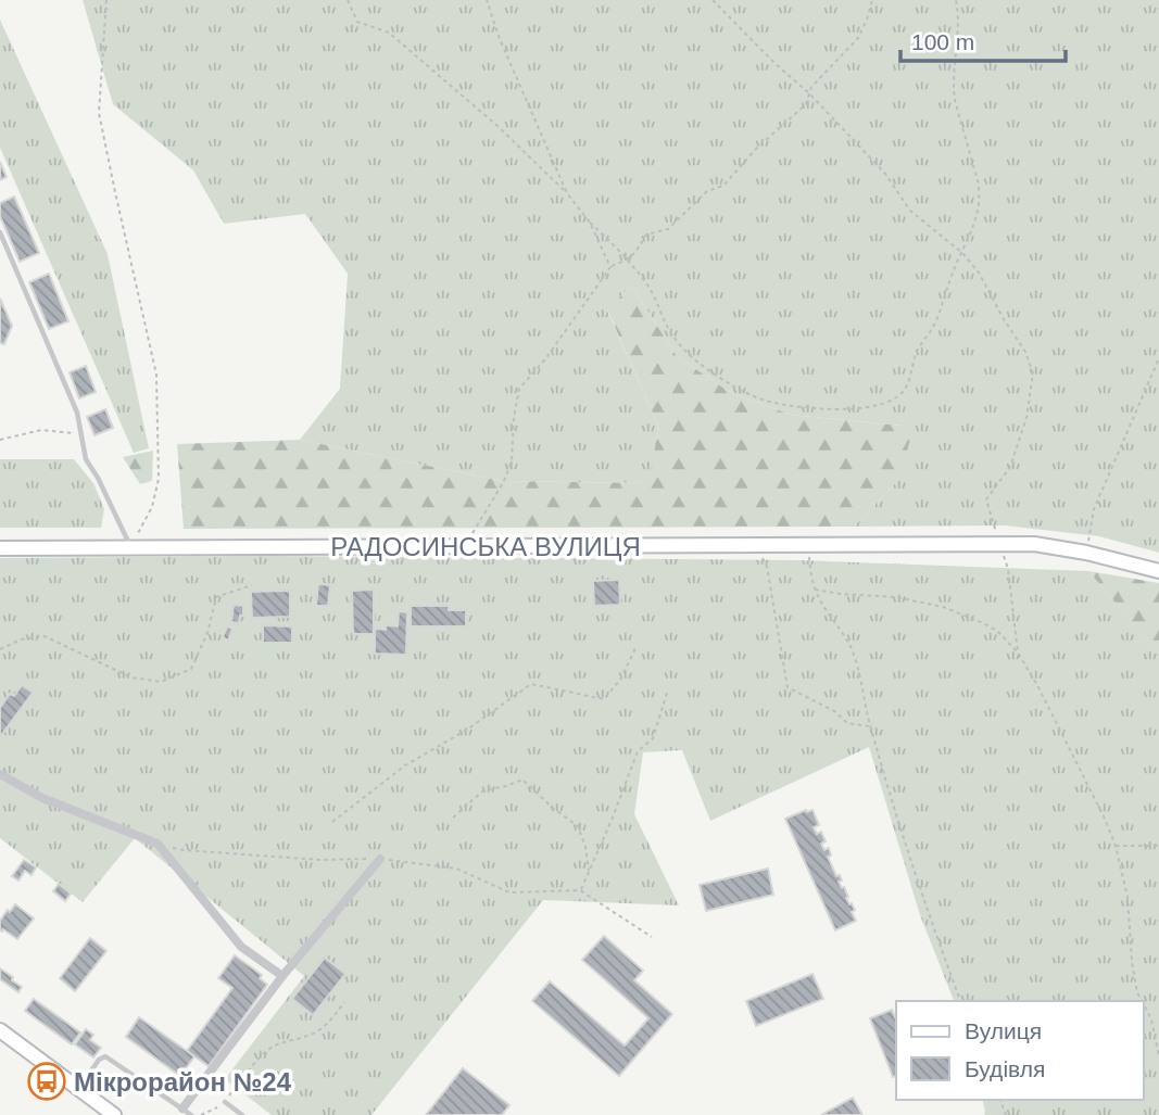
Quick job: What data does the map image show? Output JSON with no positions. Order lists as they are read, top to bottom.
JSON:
{
  "streets": {
    "main road": ["РАДОСИНСЬКА ВУЛИЦЯ"]
  },
  "places": {
    "bus stop": ["Мікрорайон №24"]
  },
  "legend": ["Вулиця", "Будівля"],
  "scale_bar": "100 m"
}
